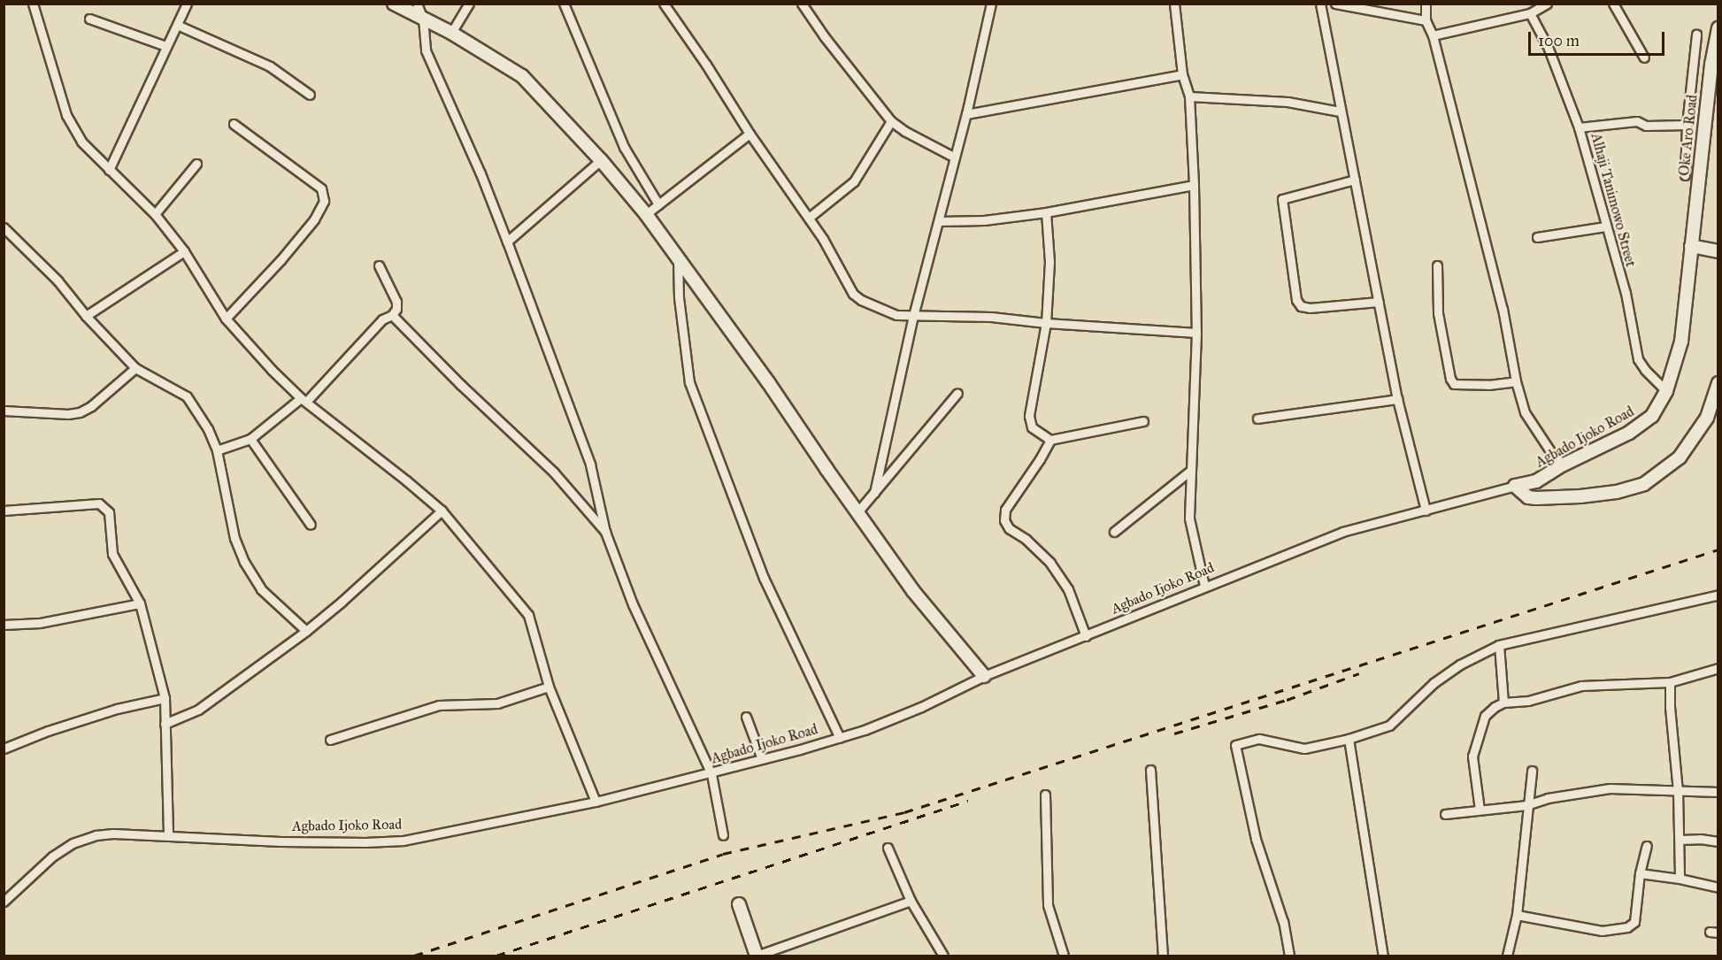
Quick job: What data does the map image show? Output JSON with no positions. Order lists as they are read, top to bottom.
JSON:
{
  "streets": {
    "main road": ["Oke Aro Road", "Agbado Ijoko Road"],
    "street": ["Alhaji Tanimowo Street"]
  },
  "crossings": [
    ["Oke Aro Road", "Agbado Ijoko Road"],
    ["Alhaji Tanimowo Street", "Agbado Ijoko Road"]
  ],
  "scale_bar": "100 m"
}
